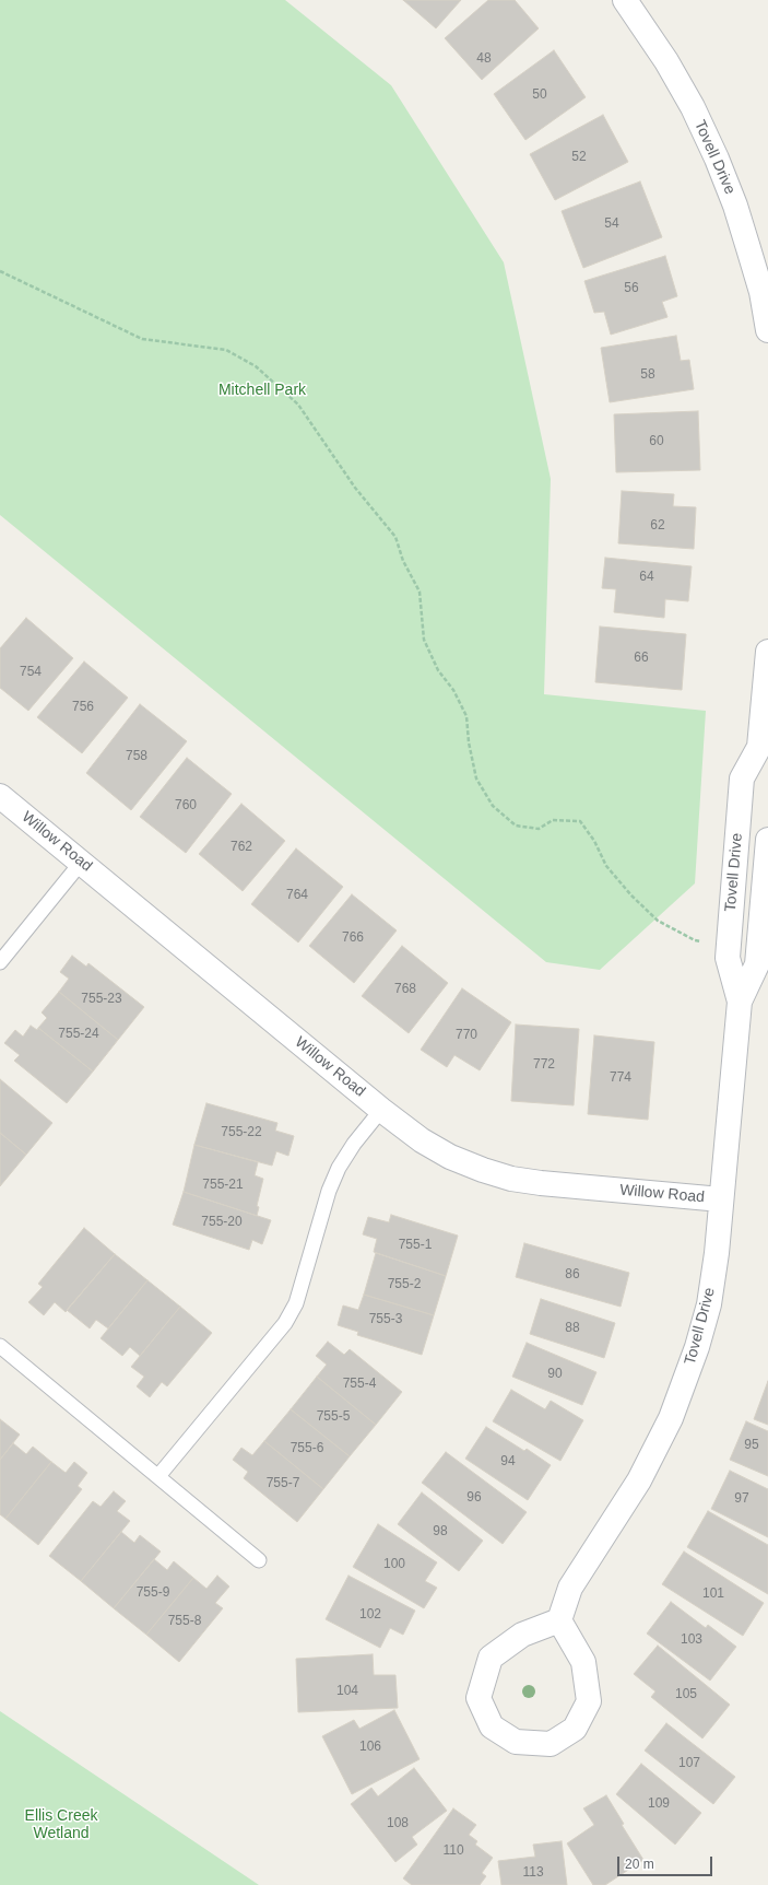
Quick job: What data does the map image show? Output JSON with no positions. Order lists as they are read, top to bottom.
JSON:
{
  "streets": {
    "street": ["Tovell Drive", "Willow Road"]
  },
  "crossings": [
    ["Tovell Drive", "Willow Road"]
  ],
  "parks": ["Mitchell Park", "Ellis Creek Wetland"],
  "house_numbers": [
    "48",
    "50",
    "52",
    "54",
    "56",
    "58",
    "60",
    "62",
    "64",
    "66",
    "754",
    "756",
    "758",
    "760",
    "762",
    "764",
    "766",
    "768",
    "755-23",
    "755-24",
    "770",
    "772",
    "774",
    "755-22",
    "755-21",
    "755-20",
    "755-1",
    "86",
    "755-2",
    "755-3",
    "88",
    "90",
    "755-4",
    "755-5",
    "95",
    "755-6",
    "94",
    "755-7",
    "96",
    "97",
    "98",
    "100",
    "755-9",
    "101",
    "102",
    "755-8",
    "103",
    "104",
    "105",
    "106",
    "107",
    "109",
    "108",
    "110",
    "113"
  ],
  "scale_bar": "20 m"
}
